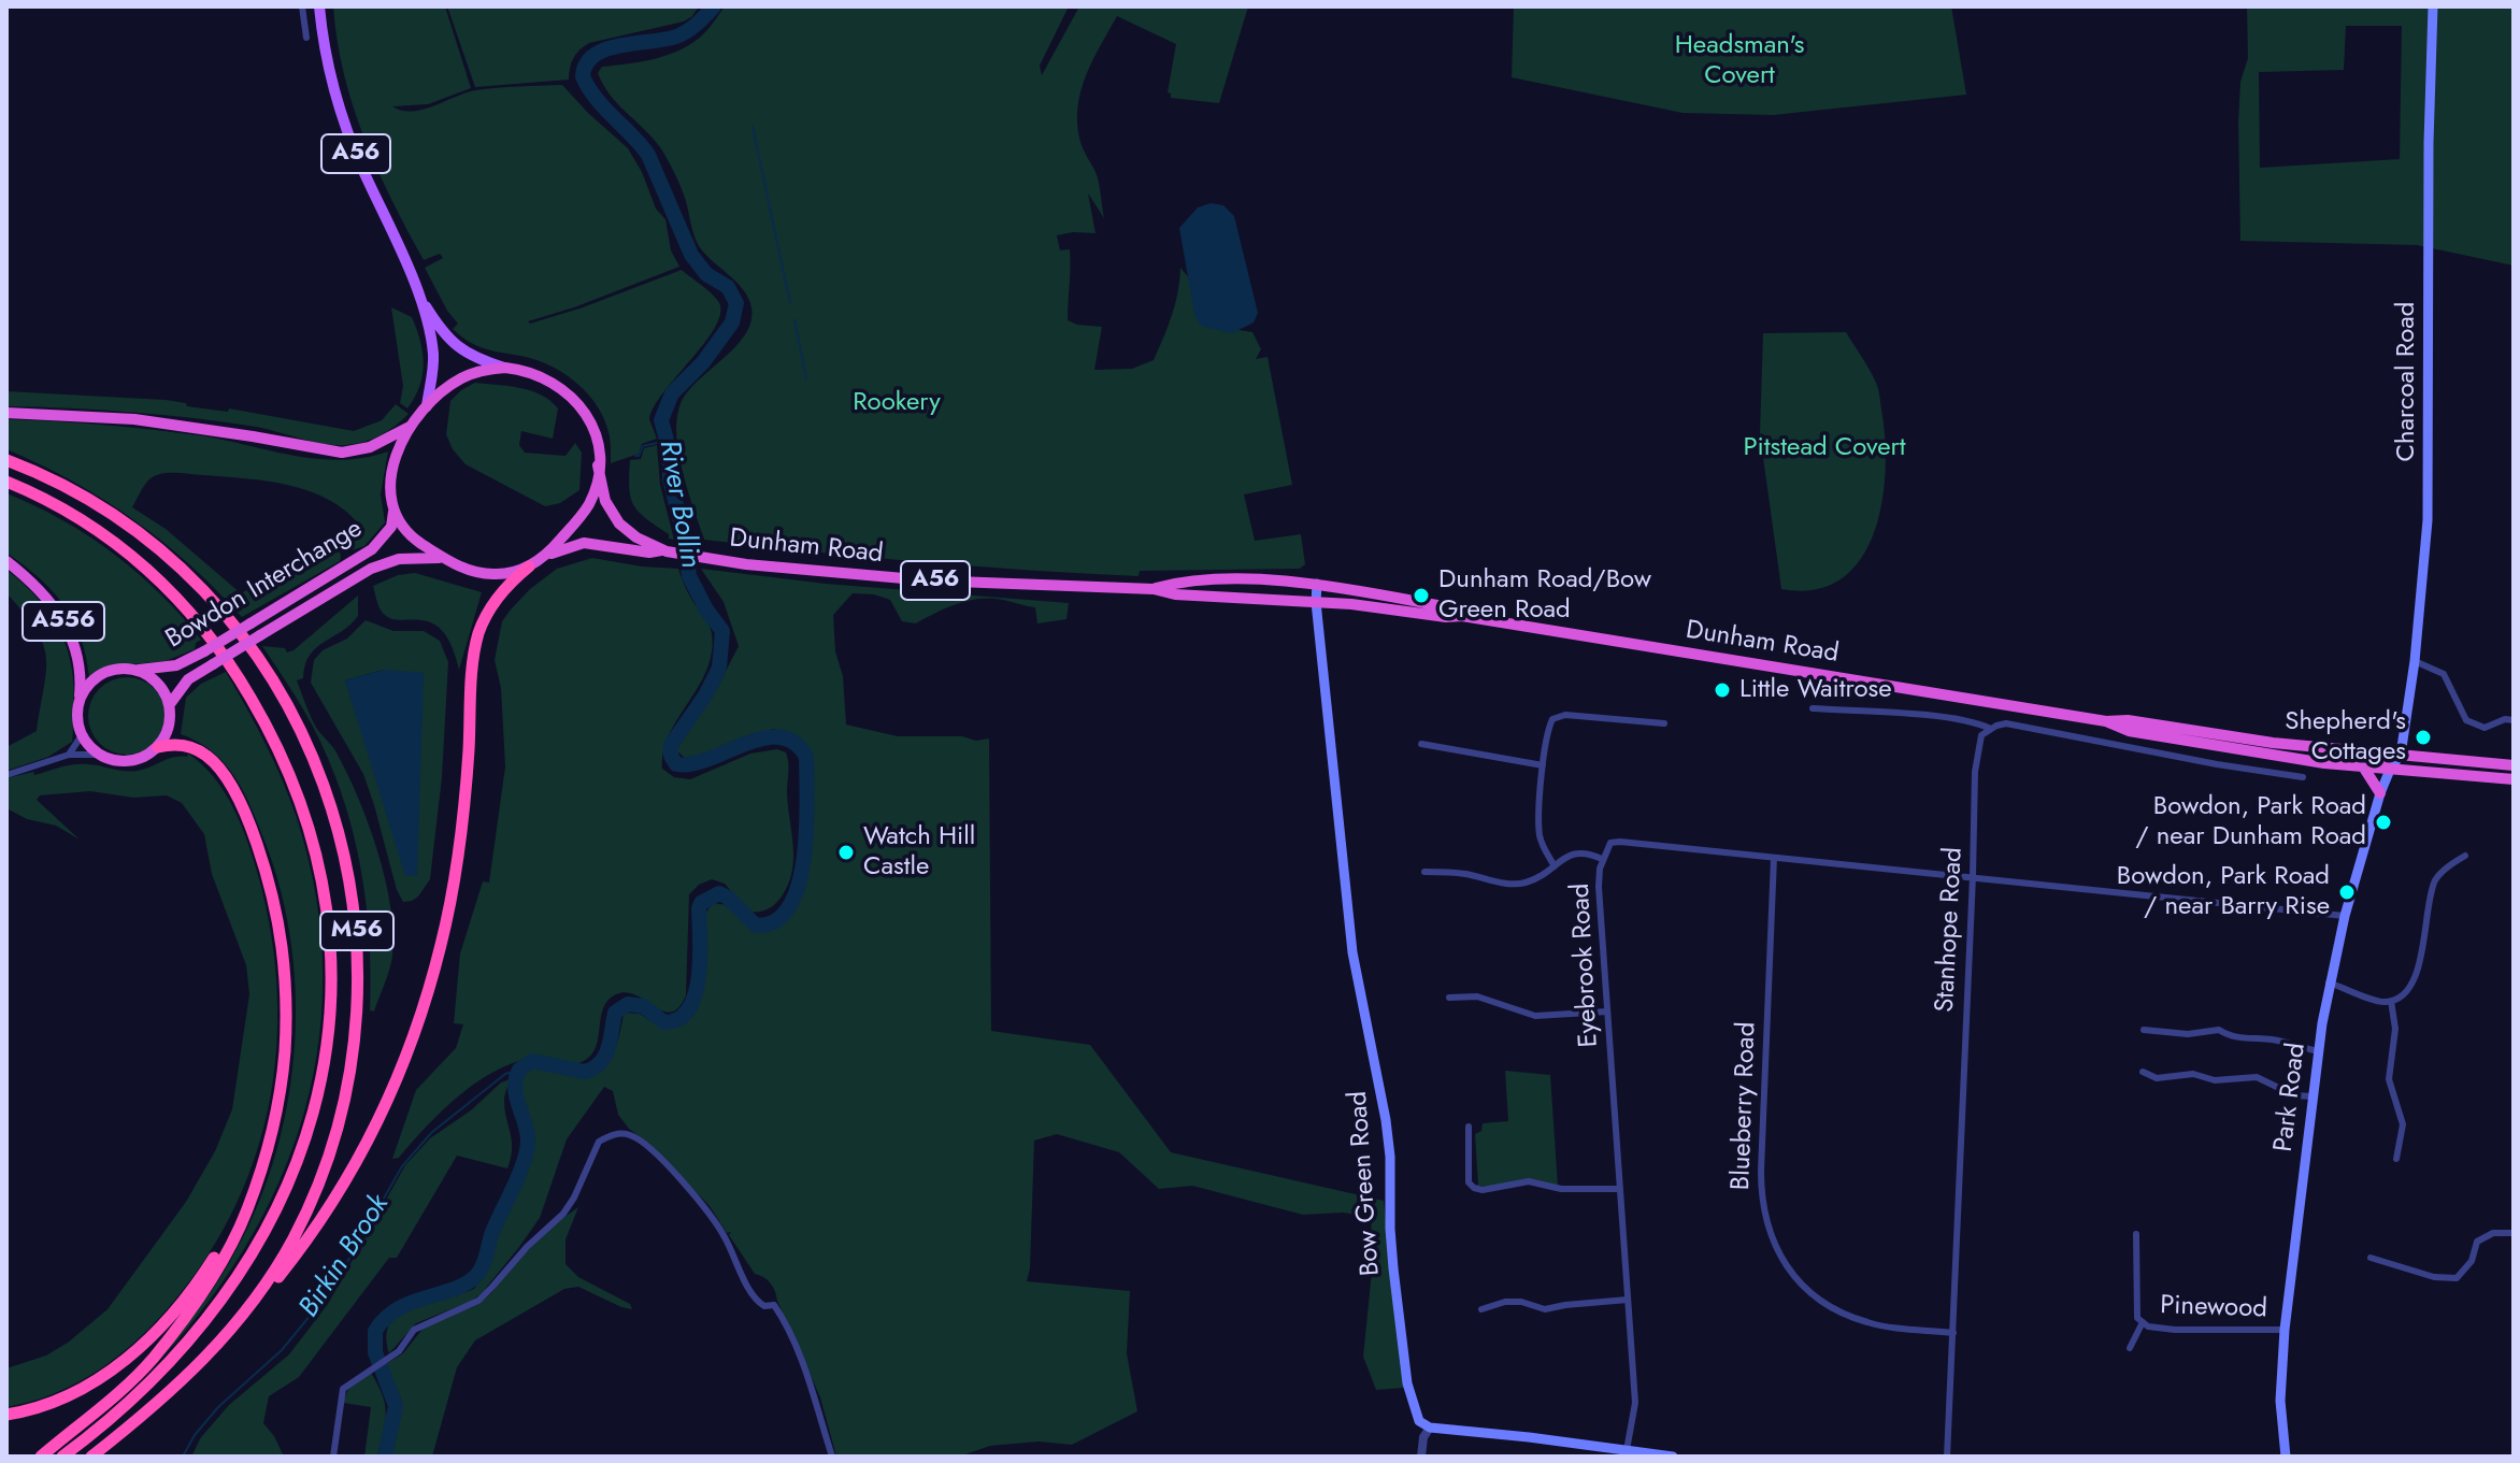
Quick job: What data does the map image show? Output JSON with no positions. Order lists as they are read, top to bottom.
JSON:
{
  "streets": {
    "highway": [
      "A56",
      "Dunham Road",
      "Bowdon Interchange",
      "A556",
      "M56"
    ],
    "main road": ["Charcoal Road", "Park Road", "Bow Green Road"],
    "street": [
      "Stanhope Road",
      "Eyebrook Road",
      "Blueberry Road",
      "Pinewood"
    ]
  },
  "crossings": [
    ["A56", "Dunham Road"],
    ["A56", "Bowdon Interchange"],
    ["A56", "A556"],
    ["Charcoal Road", "Dunham Road"],
    ["Charcoal Road", "Park Road"],
    ["Dunham Road", "Bowdon Interchange"],
    ["Dunham Road", "Park Road"],
    ["Dunham Road", "Bow Green Road"],
    ["Bowdon Interchange", "A556"],
    ["Stanhope Road", "Eyebrook Road"],
    ["Stanhope Road", "Blueberry Road"],
    ["Eyebrook Road", "Park Road"],
    ["Eyebrook Road", "Blueberry Road"],
    ["Park Road", "Pinewood"]
  ],
  "water": ["River Bollin", "Birkin Brook"],
  "parks": ["Headsman's Covert", "Rookery", "Pitstead Covert"],
  "places": [
    "Dunham Road/Bow Green Road",
    "Little Waitrose",
    "Shepherd's Cottages",
    "Bowdon, Park Road / near Dunham Road",
    "Watch Hill Castle",
    "Bowdon, Park Road / near Barry Rise"
  ]
}
